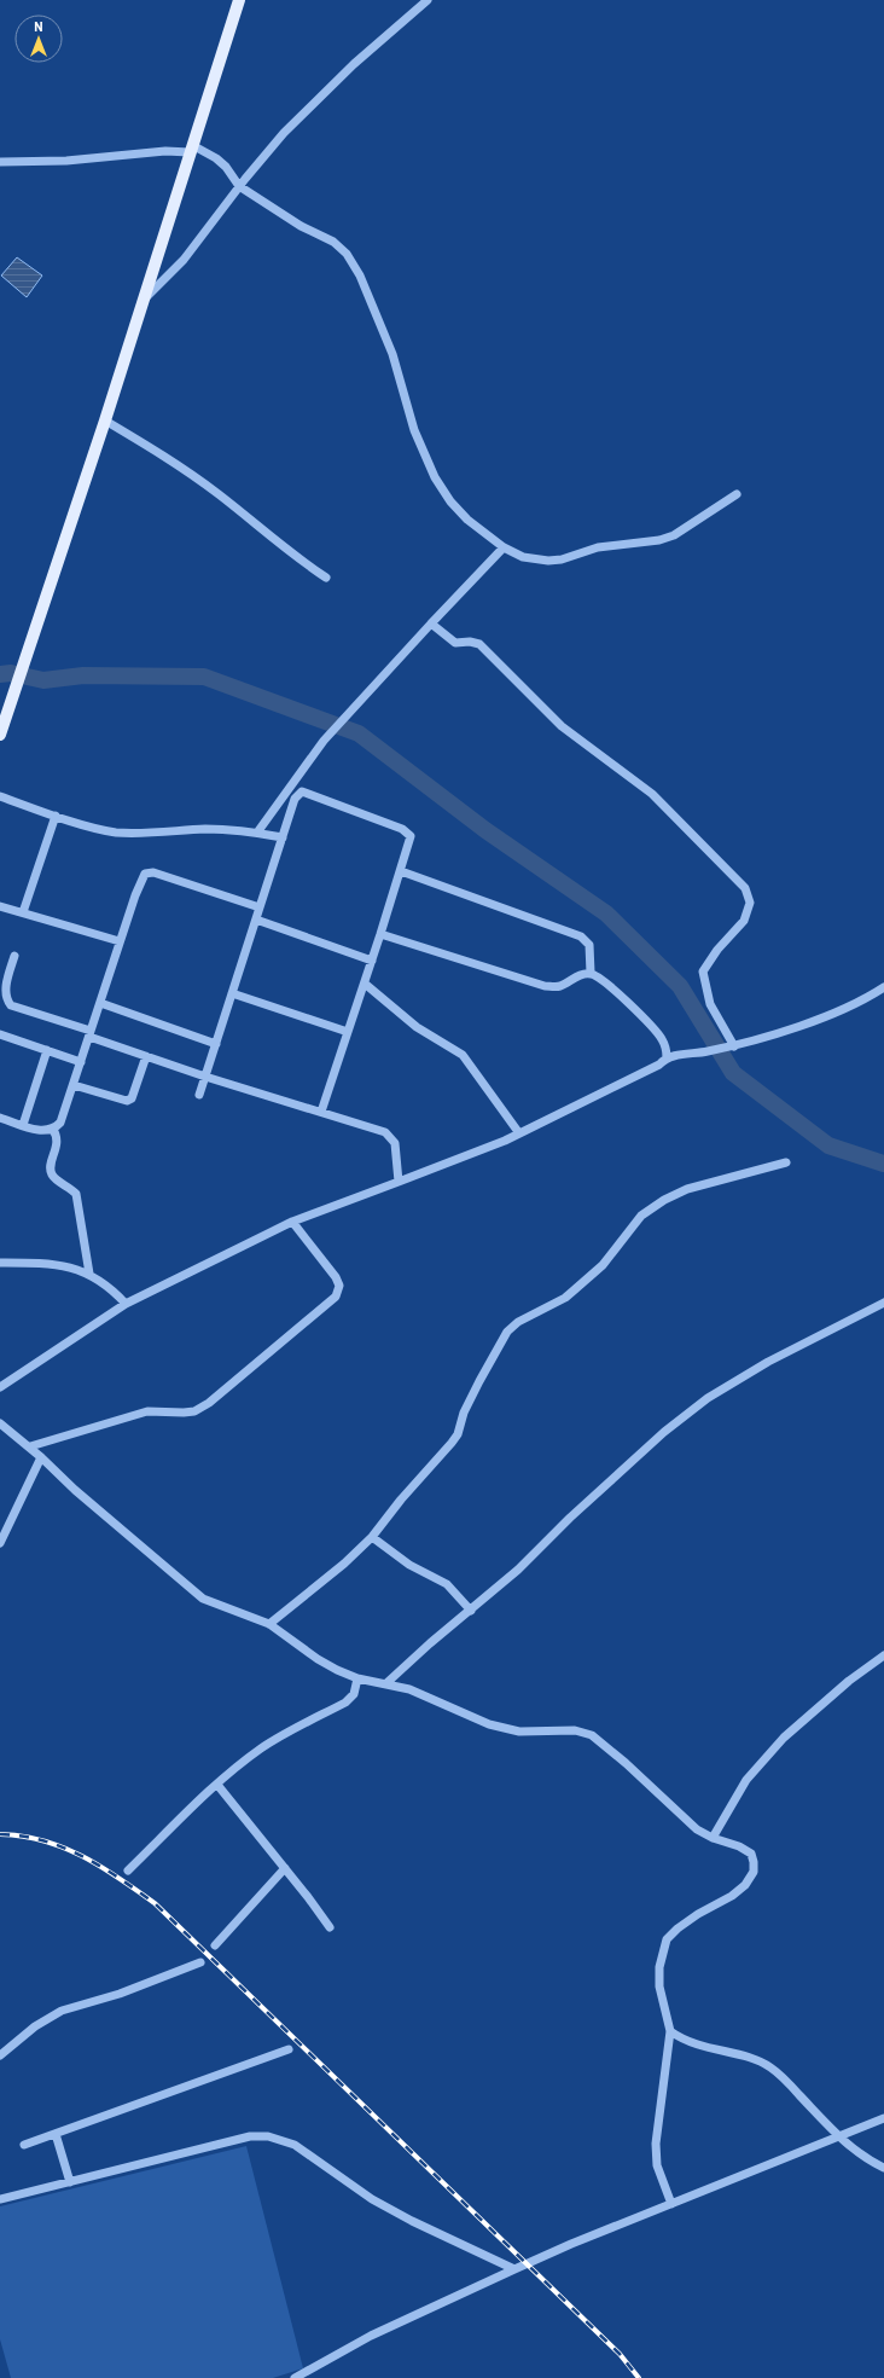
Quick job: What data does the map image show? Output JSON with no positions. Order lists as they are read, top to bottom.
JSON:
{
  "north": "top"
}
